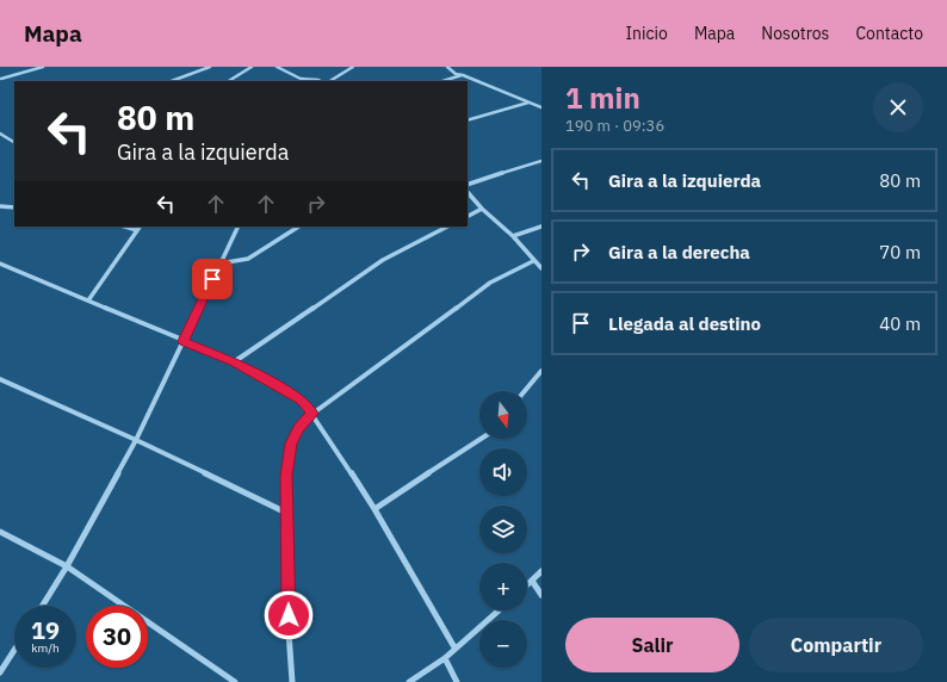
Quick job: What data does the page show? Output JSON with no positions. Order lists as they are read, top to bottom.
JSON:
{
  "north": "bottom",
  "page": {
    "header": "Mapa",
    "nav": [
      "Inicio",
      "Mapa",
      "Nosotros",
      "Contacto"
    ],
    "heading": ["1 min", "190 m · 09:36"],
    "turn": ["80 m", "Gira a la izquierda"],
    "list": [
      {
        "name": "Gira a la izquierda",
        "value": "80 m"
      },
      {
        "name": "Gira a la derecha",
        "value": "70 m"
      },
      {
        "name": "Llegada al destino",
        "value": "40 m"
      }
    ],
    "map_buttons": ["+", "−"],
    "speed": "19 km/h",
    "limit": "30",
    "buttons": ["Salir", "Compartir"]
  }
}
